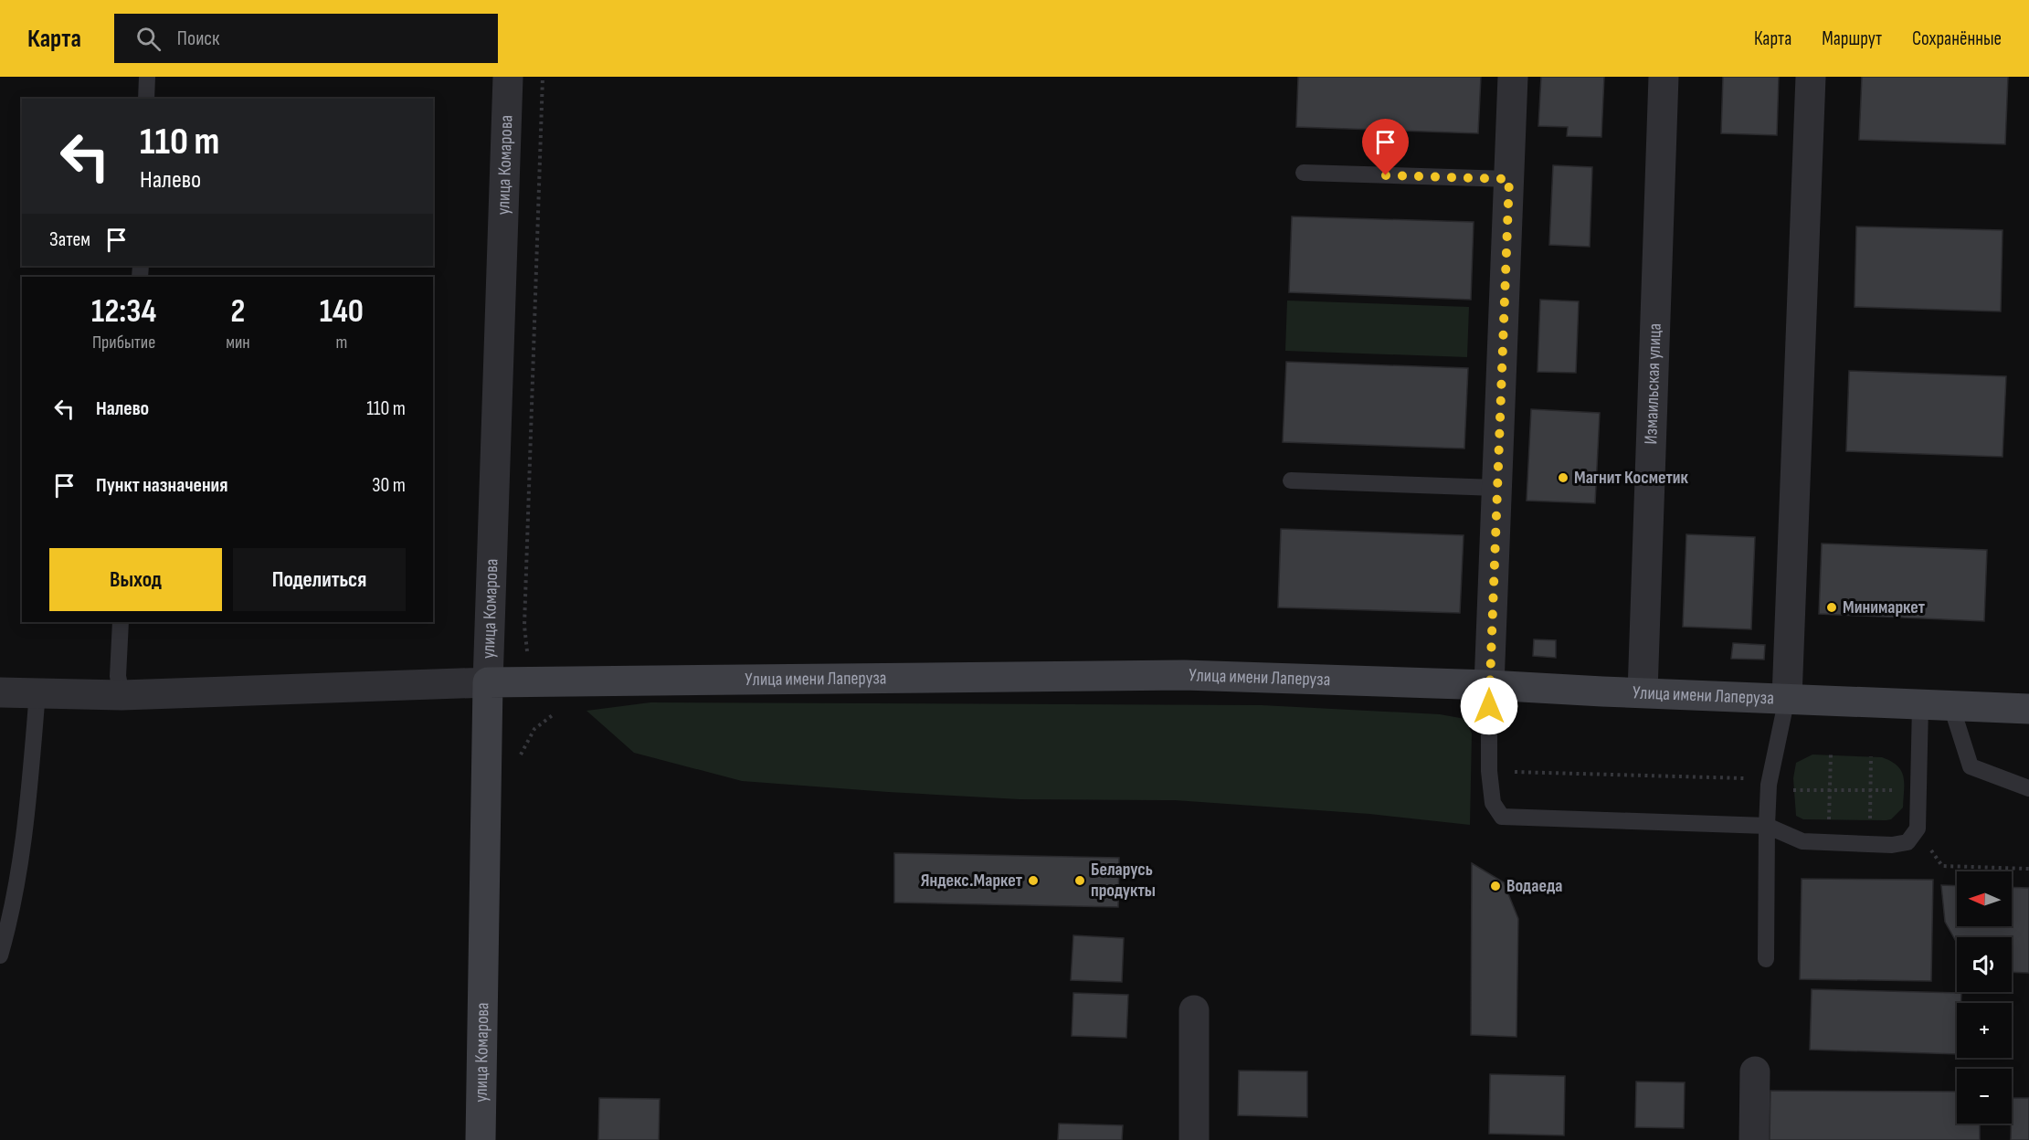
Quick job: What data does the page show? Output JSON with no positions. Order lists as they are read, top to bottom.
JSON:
{
  "streets": {
    "street": ["улица Комарова", "Измаильская улица", "Улица имени Лаперуза"]
  },
  "crossings": [
    ["улица Комарова", "Улица имени Лаперуза"],
    ["Измаильская улица", "Улица имени Лаперуза"]
  ],
  "places": [
    "Магнит Косметик",
    "Минимаркет",
    "Яндекс.Маркет",
    "Беларусь продукты",
    "Водаеда"
  ],
  "north": "left",
  "page": {
    "header": "Карта",
    "search": "Поиск",
    "nav": ["Карта", "Маршрут", "Сохранённые"],
    "turn": ["110 m", "Налево"],
    "then": "Затем",
    "eta": [
      "12:34",
      "Прибытие",
      "2",
      "мин",
      "140",
      "m"
    ],
    "list": [
      {
        "name": "Налево",
        "value": "110 m"
      },
      {
        "name": "Пункт назначения",
        "value": "30 m"
      }
    ],
    "buttons": ["Выход", "Поделиться"],
    "map_buttons": ["+", "−"]
  }
}
